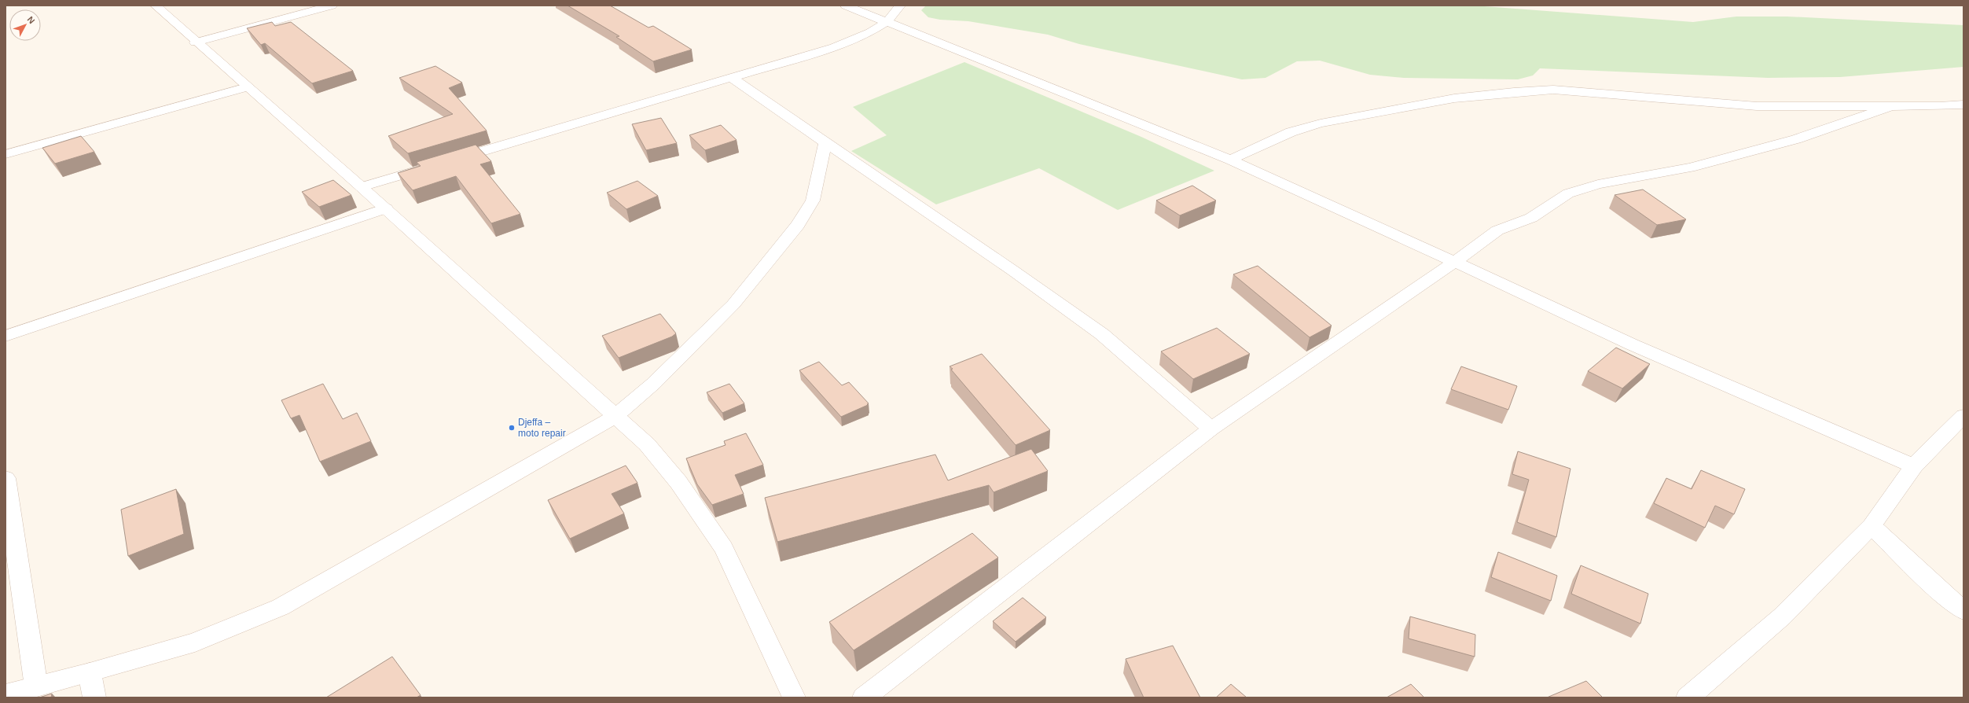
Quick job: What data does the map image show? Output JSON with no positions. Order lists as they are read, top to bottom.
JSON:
{
  "places": ["Djeffa – moto repair"],
  "north": "top right"
}
